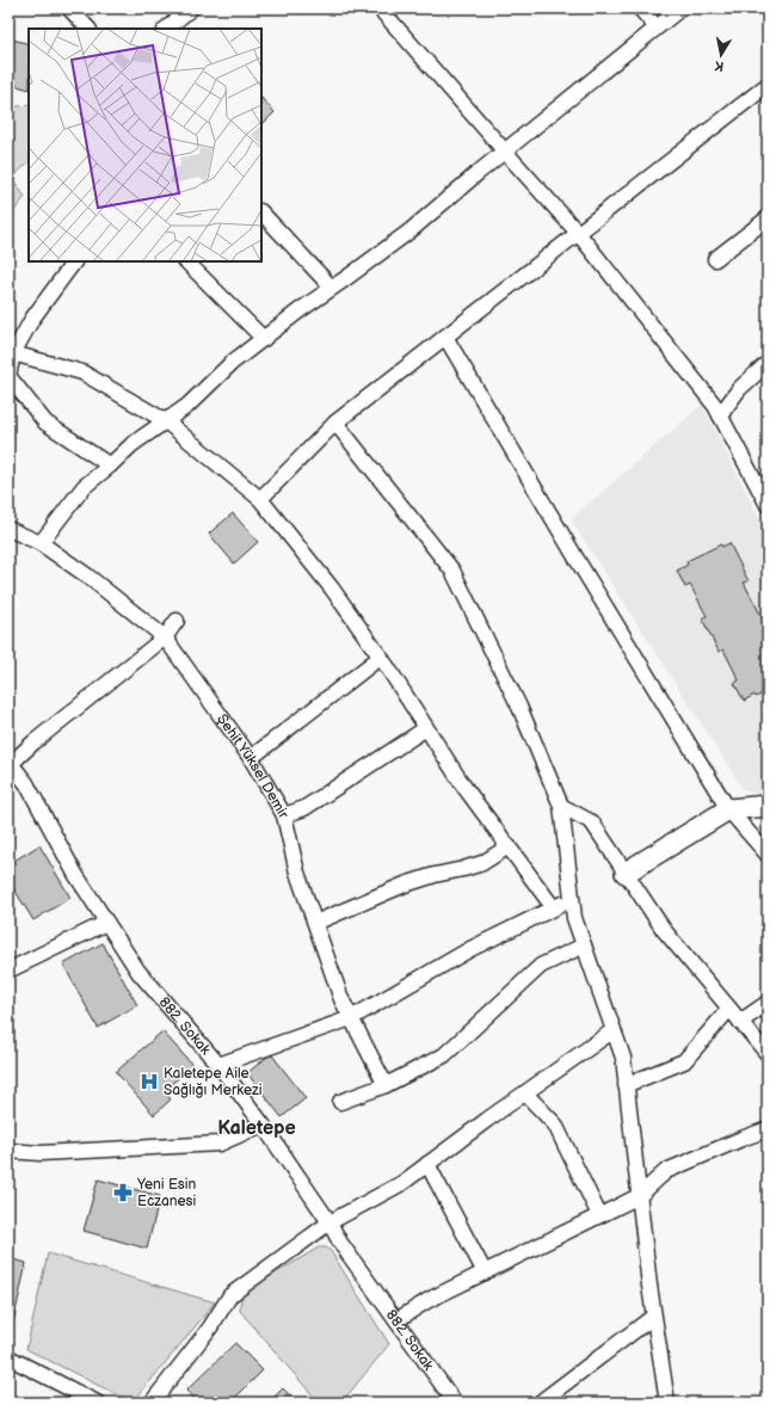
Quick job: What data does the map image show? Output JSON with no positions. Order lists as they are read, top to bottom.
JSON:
{
  "streets": {
    "street": ["Şehit Yüksel Demir", "882. Sokak"]
  },
  "districts": ["Kaletepe"],
  "places": {
    "hospital": ["Kaletepe Aile Sağlığı Merkezi"],
    "pharmacy": ["Yeni Esin Eczanesi"]
  },
  "north": "bottom"
}
